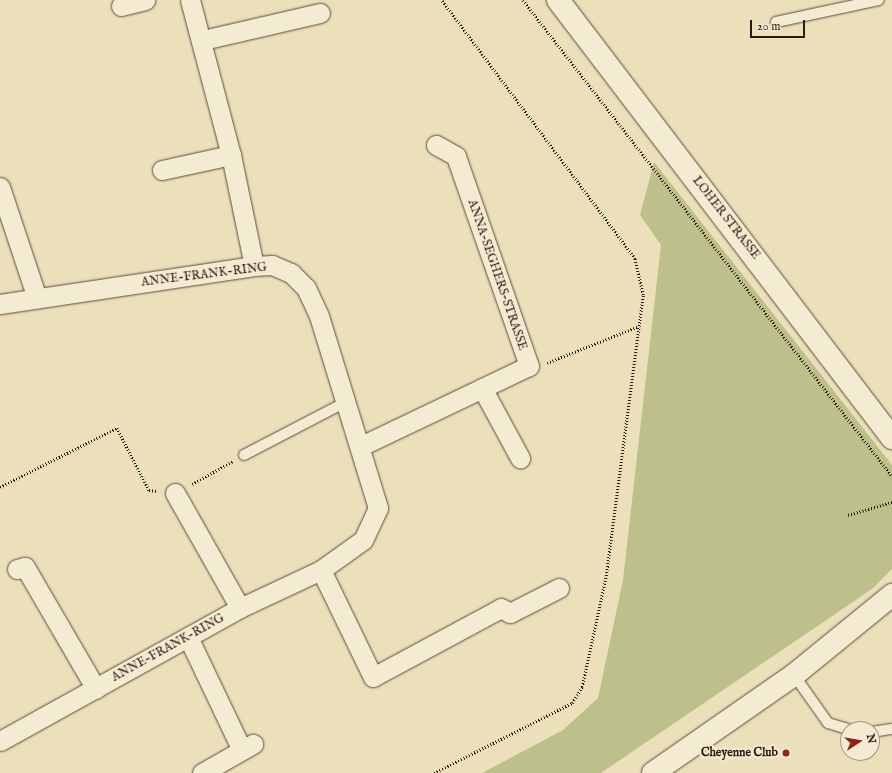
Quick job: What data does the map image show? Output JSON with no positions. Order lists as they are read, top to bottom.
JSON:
{
  "streets": {
    "main road": ["LOHER STRASSE"],
    "street": ["ANNE-FRANK-RING", "ANNA-SEGHERS-STRASSE"]
  },
  "crossings": [
    ["ANNE-FRANK-RING", "ANNA-SEGHERS-STRASSE"]
  ],
  "places": ["Cheyenne Club"],
  "scale_bar": "20 m",
  "north": "right"
}
